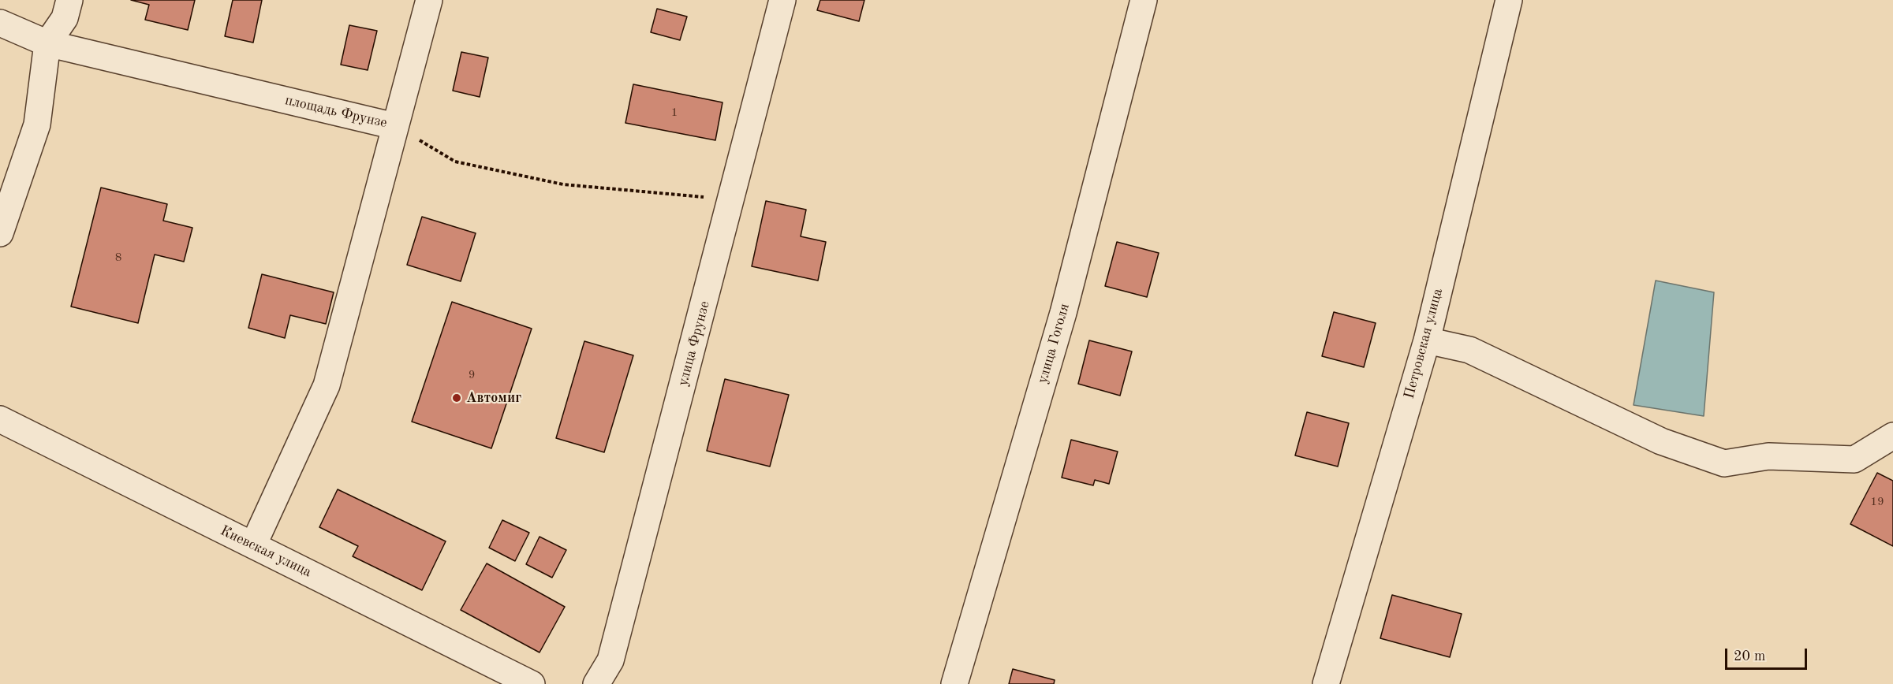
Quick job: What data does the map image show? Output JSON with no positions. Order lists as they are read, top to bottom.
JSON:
{
  "streets": {
    "street": [
      "площадь Фрунзе",
      "улица Фрунзе",
      "улица Гоголя",
      "Петровская улица",
      "Киевская улица"
    ]
  },
  "crossings": [
    ["площадь Фрунзе", "улица Фрунзе"]
  ],
  "places": ["Автомиг"],
  "house_numbers": [
    "1",
    "8",
    "9",
    "19"
  ],
  "scale_bar": "20 m"
}
